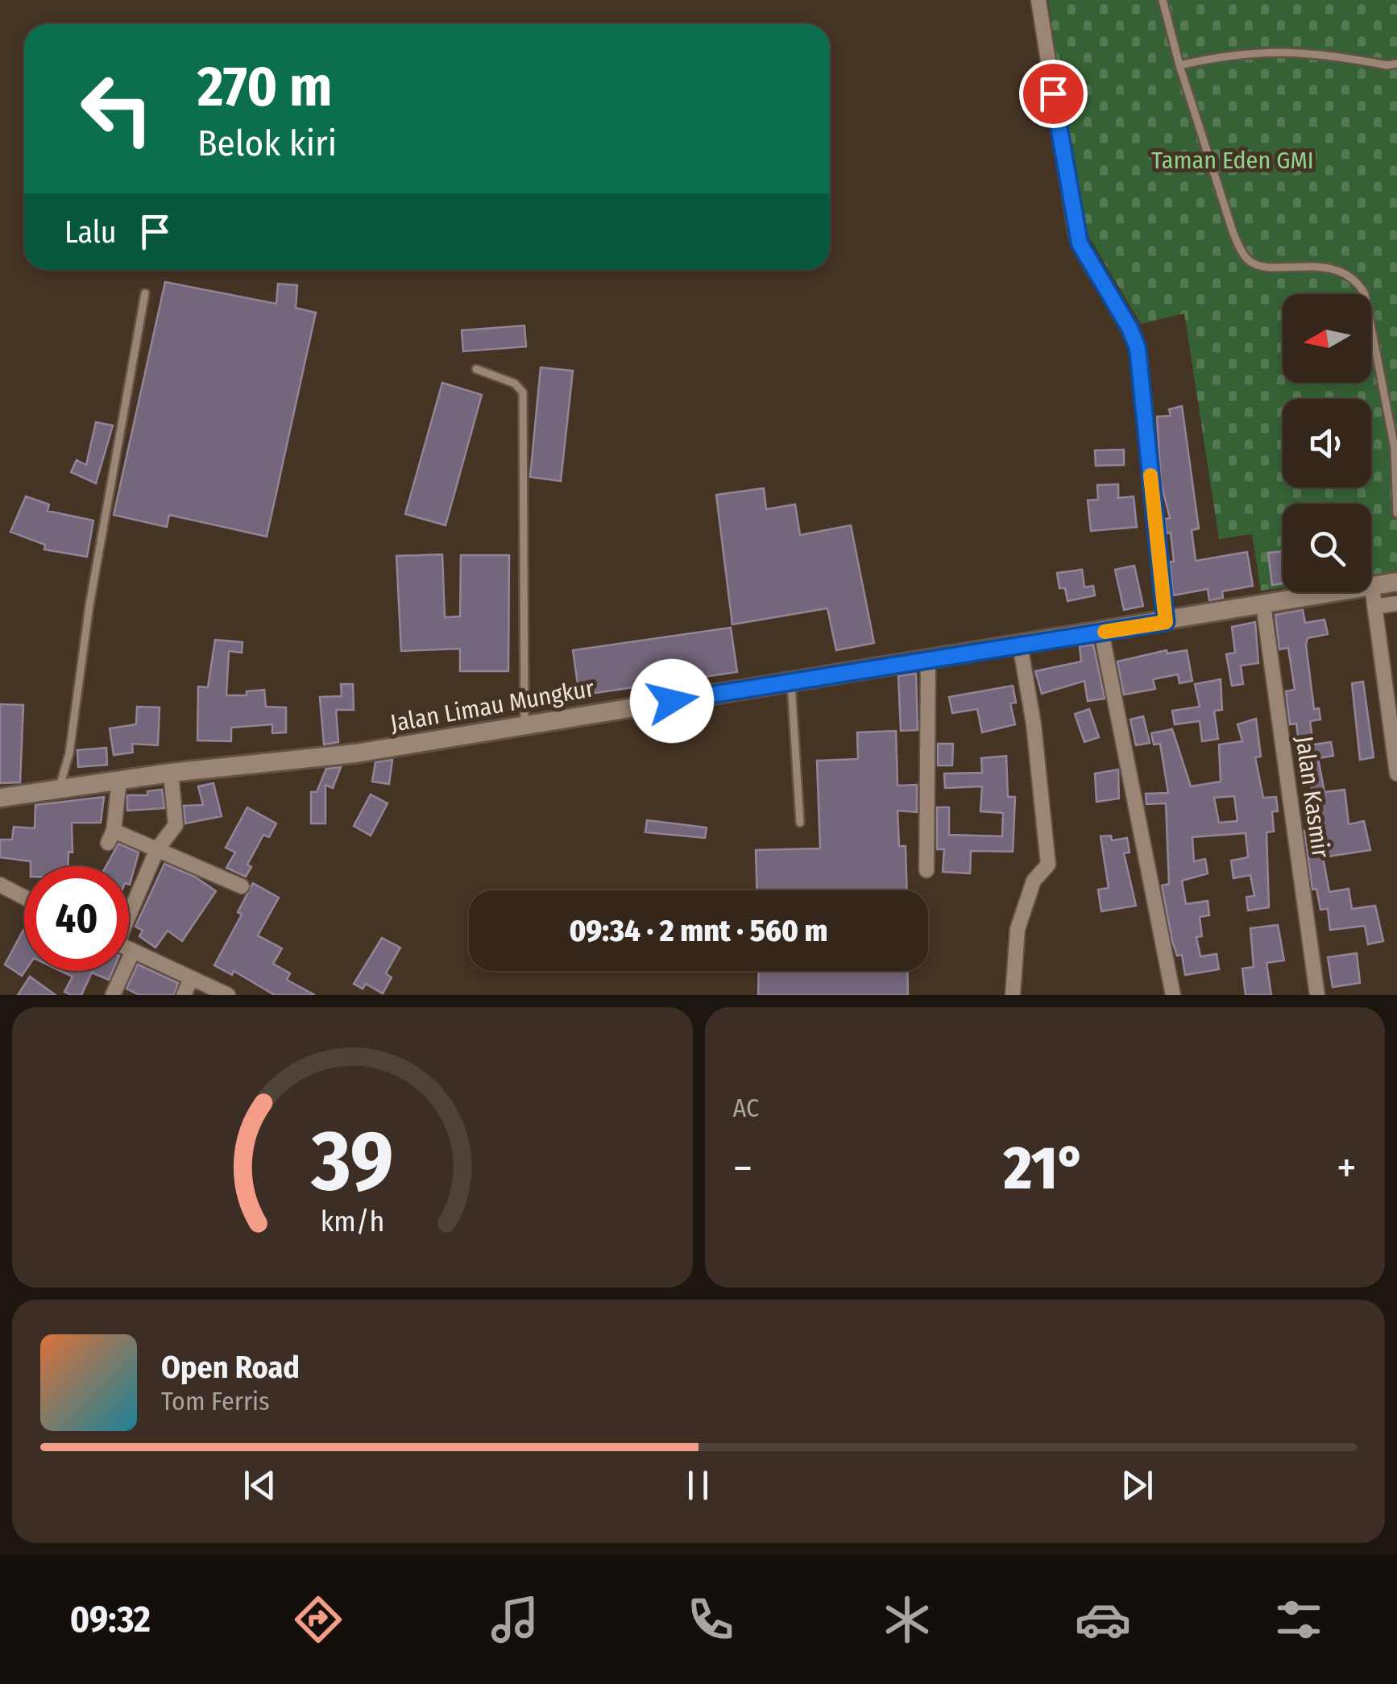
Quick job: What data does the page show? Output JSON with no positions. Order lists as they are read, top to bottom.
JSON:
{
  "streets": {
    "street": ["Jalan Limau Mungkur", "Jalan Kasmir"]
  },
  "crossings": [
    ["Jalan Limau Mungkur", "Jalan Kasmir"]
  ],
  "parks": ["Taman Eden GMI"],
  "north": "left",
  "page": {
    "turn": ["270 m", "Belok kiri"],
    "then": "Lalu",
    "limit": "40",
    "trip": "09:34 · 2 mnt · 560 m",
    "tile": "AC",
    "heat": ["−", "21°", "+"],
    "song": ["Open Road", "Tom Ferris"],
    "tabs": "09:32",
    "gauge": ["39", "km/h"]
  }
}
